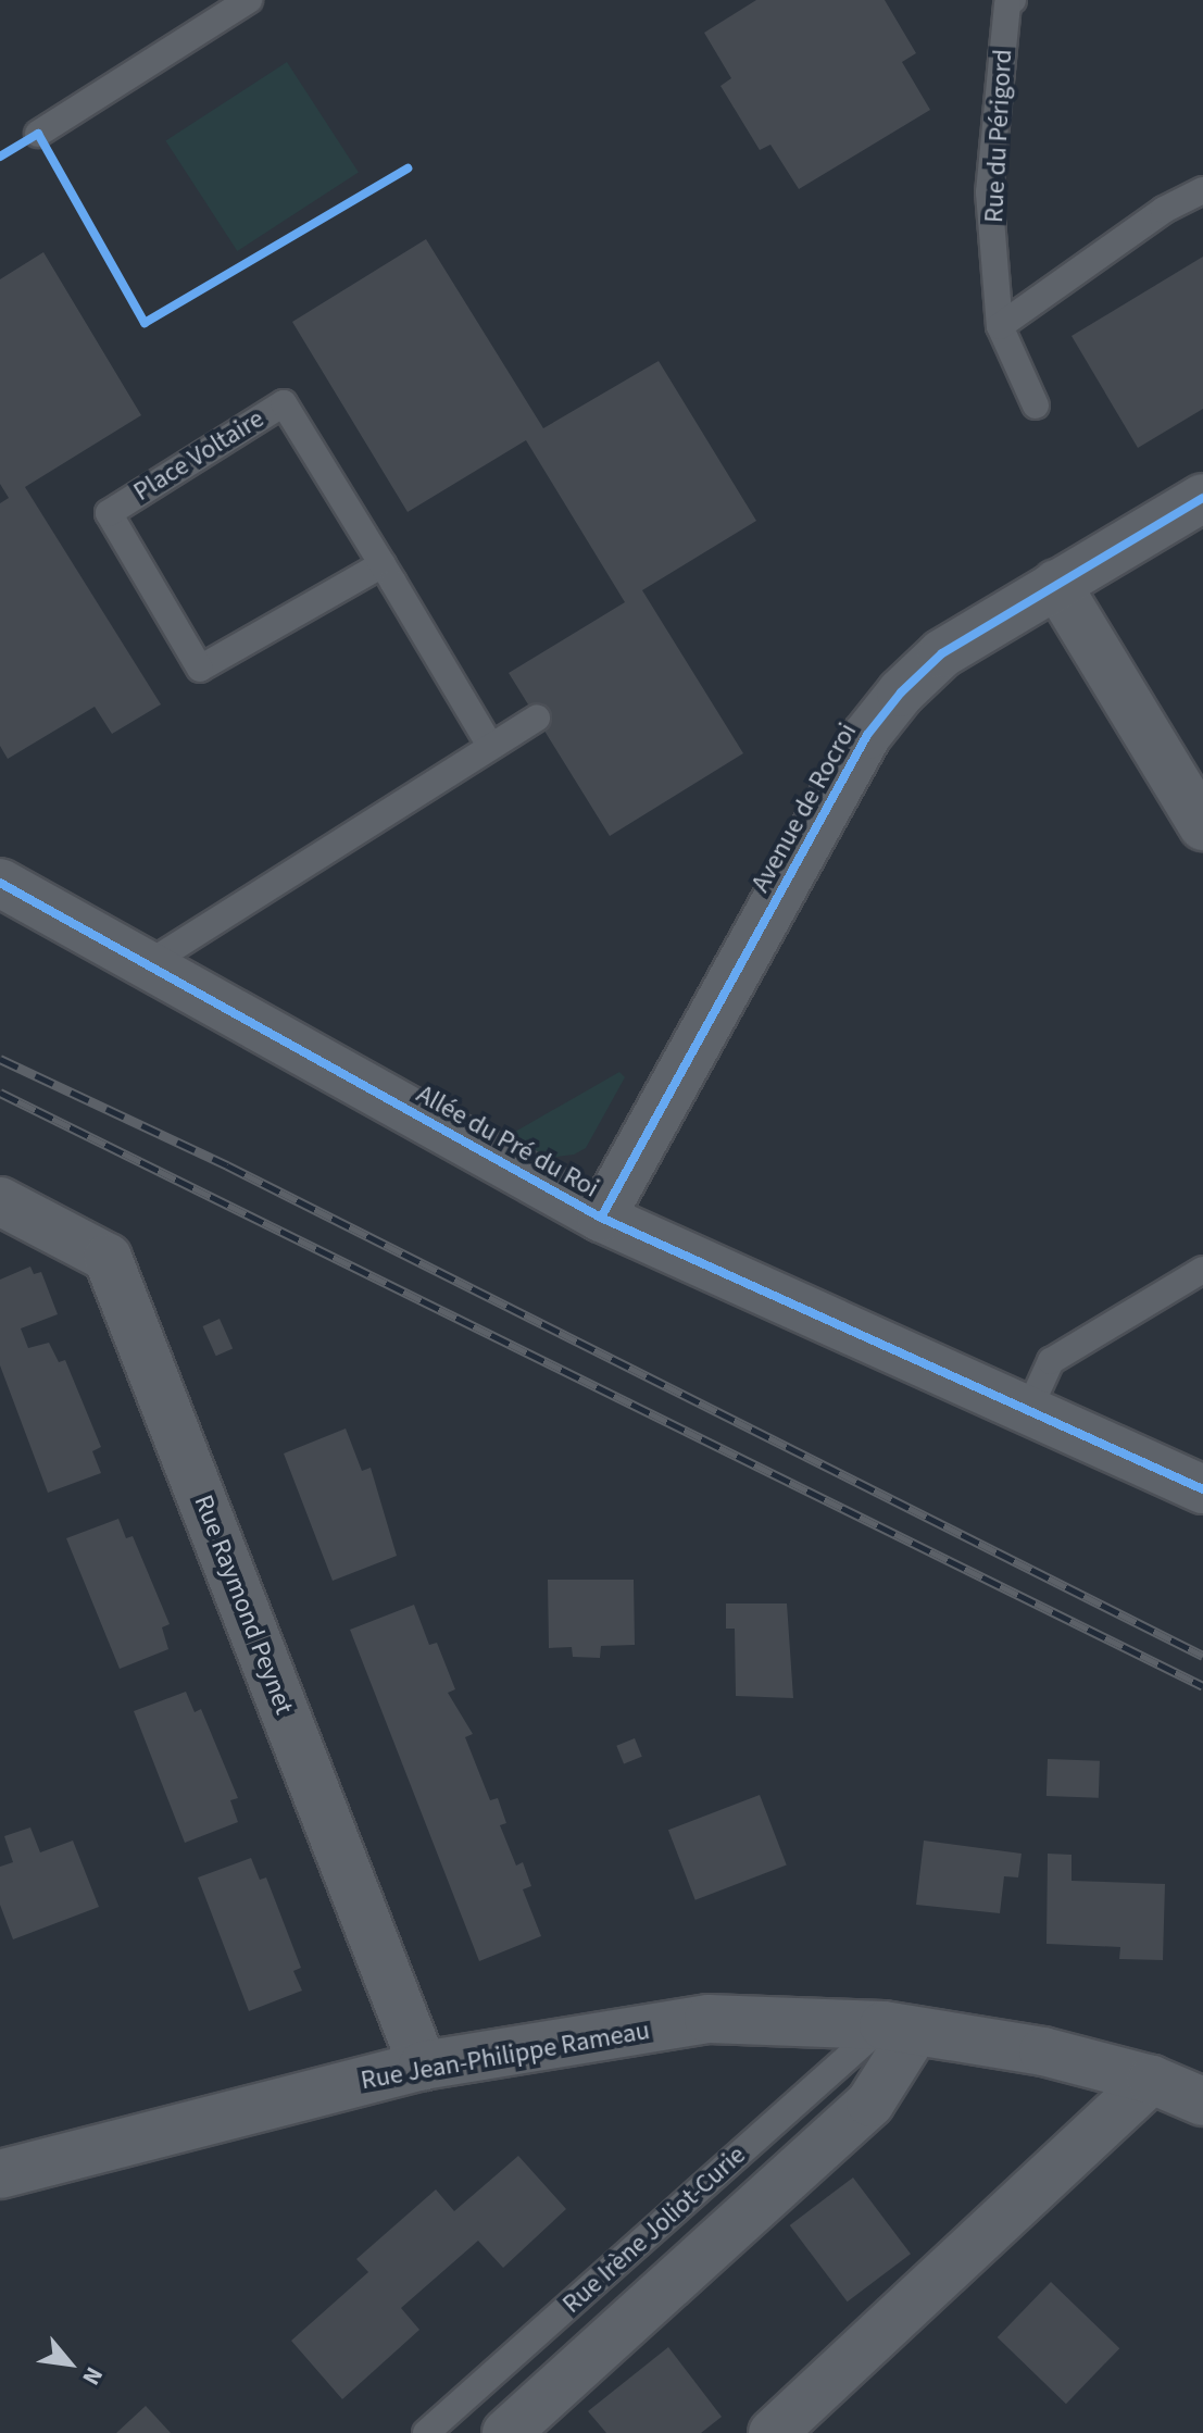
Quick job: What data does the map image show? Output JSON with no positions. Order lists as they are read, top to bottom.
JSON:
{
  "streets": {
    "street": [
      "Avenue de Rocroi",
      "Allée du Pré du Roi",
      "Rue Raymond Peynet",
      "Rue Jean-Philippe Rameau"
    ],
    "lane": ["Rue du Périgord", "Place Voltaire", "Rue Irène Joliot-Curie"]
  },
  "crossings": [
    ["Avenue de Rocroi", "Allée du Pré du Roi"],
    ["Rue Raymond Peynet", "Rue Jean-Philippe Rameau"],
    ["Rue Jean-Philippe Rameau", "Rue Irène Joliot-Curie"]
  ],
  "north": "bottom right"
}
